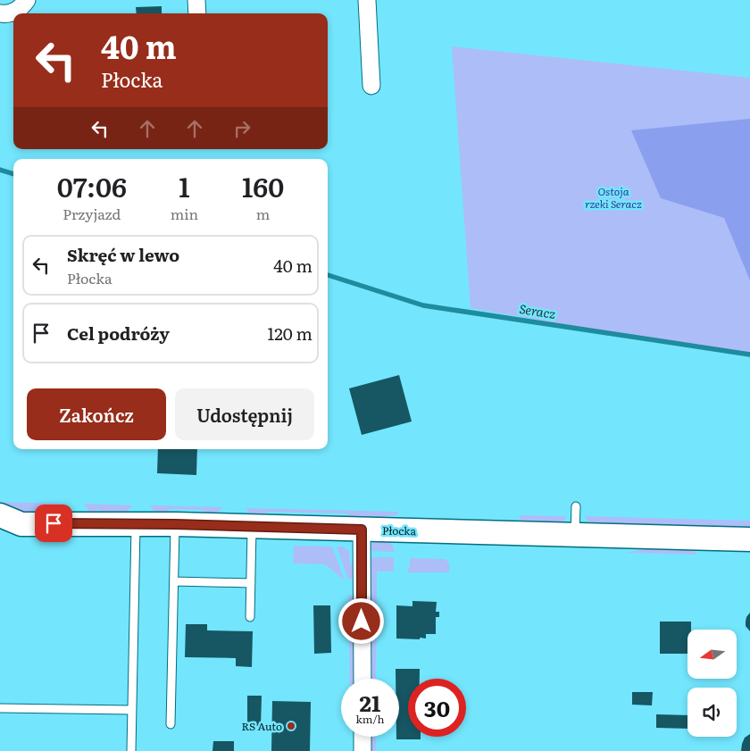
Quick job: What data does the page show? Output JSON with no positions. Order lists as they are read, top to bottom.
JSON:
{
  "streets": {
    "street": ["Płocka"]
  },
  "water": ["Seracz"],
  "parks": ["Ostoja rzeki Seracz"],
  "places": ["RS Auto"],
  "north": "left",
  "page": {
    "turn": ["40 m", "Płocka"],
    "eta": [
      "07:06",
      "Przyjazd",
      "1",
      "min",
      "160",
      "m"
    ],
    "list": [
      {
        "name": "Skręć w lewo",
        "note": "Płocka",
        "value": "40 m"
      },
      {
        "name": "Cel podróży",
        "value": "120 m"
      }
    ],
    "buttons": ["Zakończ", "Udostępnij"],
    "speed": "21 km/h",
    "limit": "30"
  }
}
